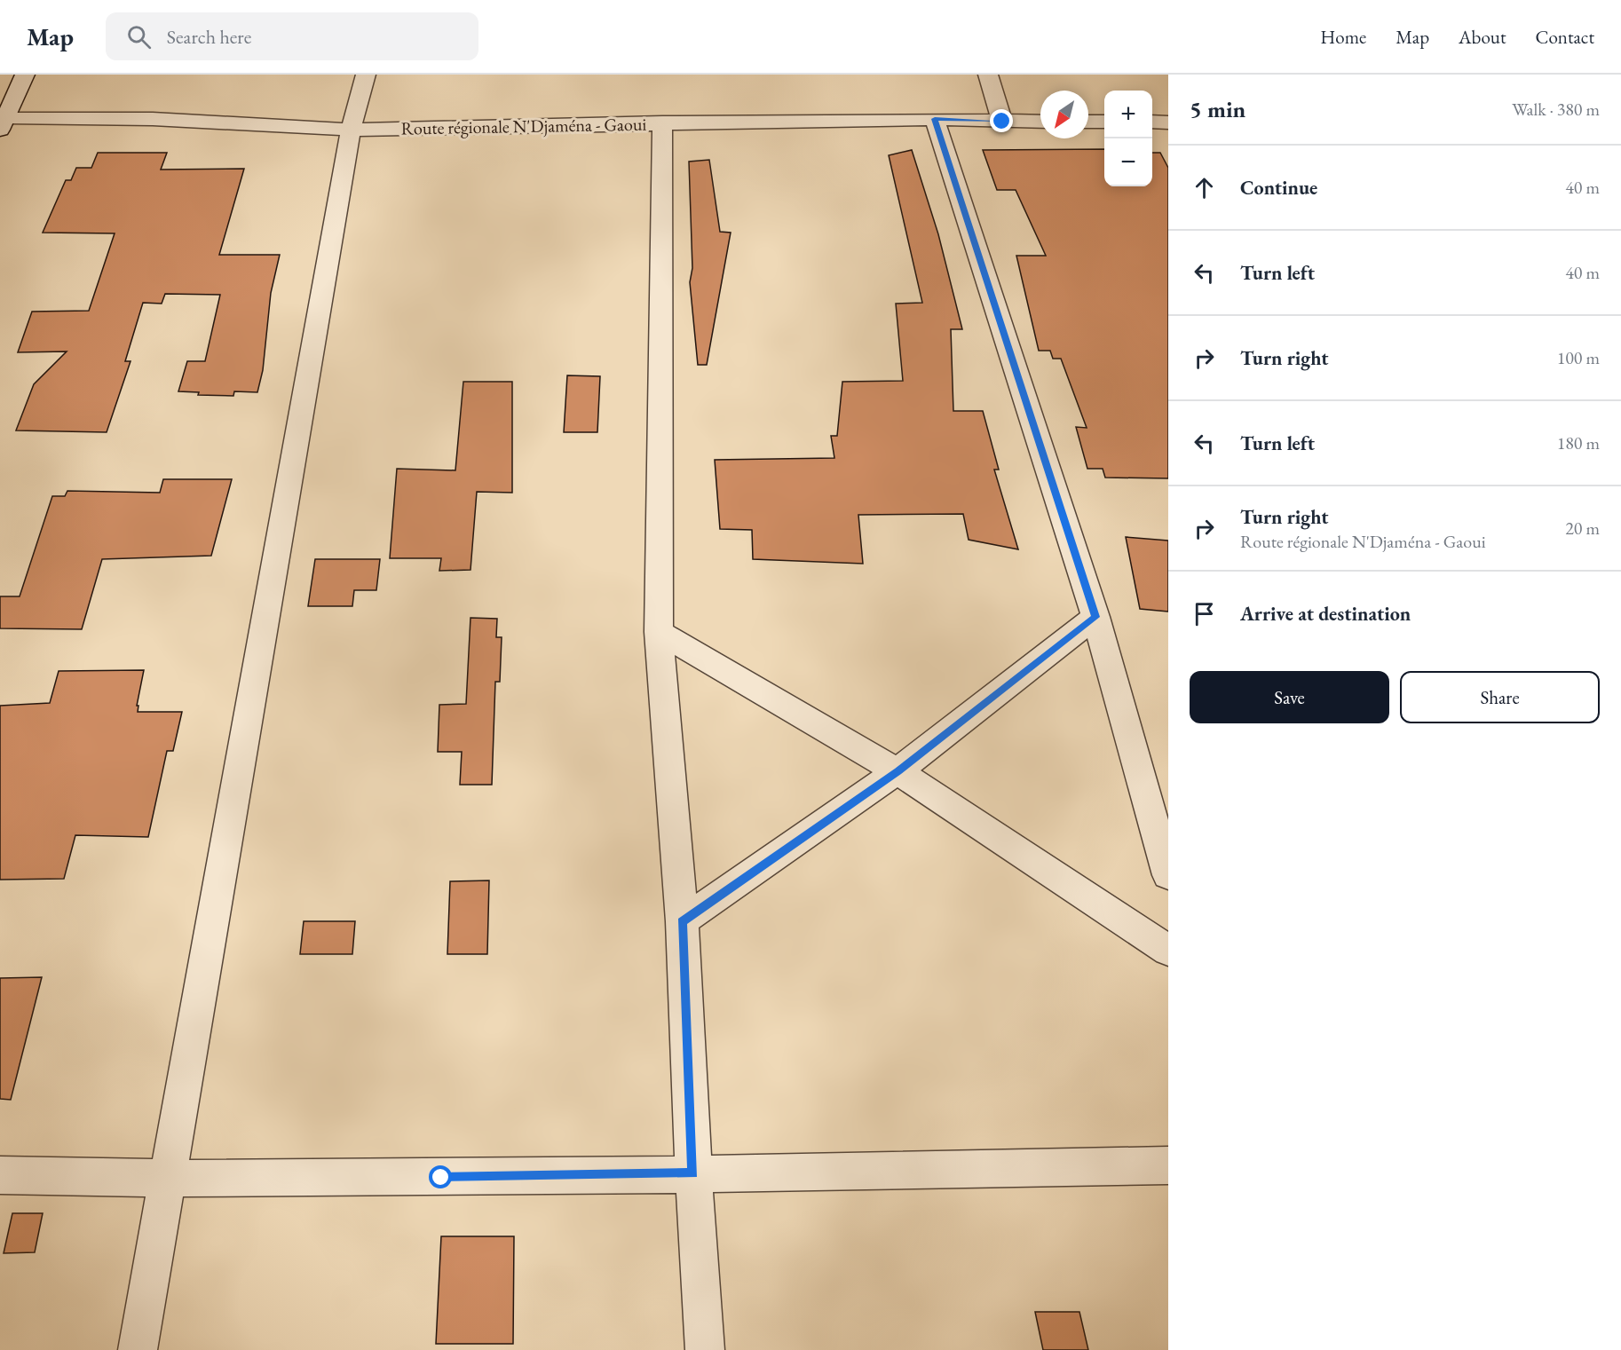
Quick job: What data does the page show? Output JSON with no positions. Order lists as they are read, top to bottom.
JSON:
{
  "streets": {
    "street": ["Route régionale N'Djaména - Gaoui"]
  },
  "north": "bottom left",
  "page": {
    "header": "Map",
    "search": "Search here",
    "nav": [
      "Home",
      "Map",
      "About",
      "Contact"
    ],
    "heading": ["5 min", "Walk · 380 m"],
    "map_buttons": ["+", "−"],
    "list": [
      ["Continue", "40 m"],
      ["Turn left", "40 m"],
      ["Turn right", "100 m"],
      ["Turn left", "180 m"],
      ["Turn right", "Route régionale N'Djaména - Gaoui", "20 m"],
      "Arrive at destination"
    ],
    "buttons": ["Save", "Share"]
  }
}
